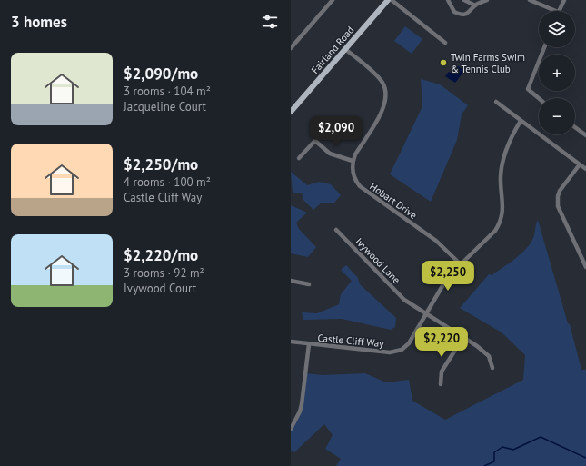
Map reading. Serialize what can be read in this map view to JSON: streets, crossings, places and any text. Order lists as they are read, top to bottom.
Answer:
{
  "streets": {
    "main road": ["Fairland Road"],
    "street": ["Hobart Drive", "Ivywood Lane", "Castle Cliff Way"]
  },
  "crossings": [
    ["Hobart Drive", "Castle Cliff Way"],
    ["Ivywood Lane", "Castle Cliff Way"]
  ],
  "places": ["Twin Farms Swim & Tennis Club"],
  "page": {
    "heading": "3 homes",
    "map_buttons": ["+", "−"],
    "list": [
      {
        "name": "$2,090/mo",
        "note": "3 rooms · 104 m² · Jacqueline Court"
      },
      {
        "name": "$2,250/mo",
        "note": "4 rooms · 100 m² · Castle Cliff Way"
      },
      {
        "name": "$2,220/mo",
        "note": "3 rooms · 92 m² · Ivywood Court"
      }
    ],
    "price": ["$2,090", "$2,250", "$2,220"]
  }
}
